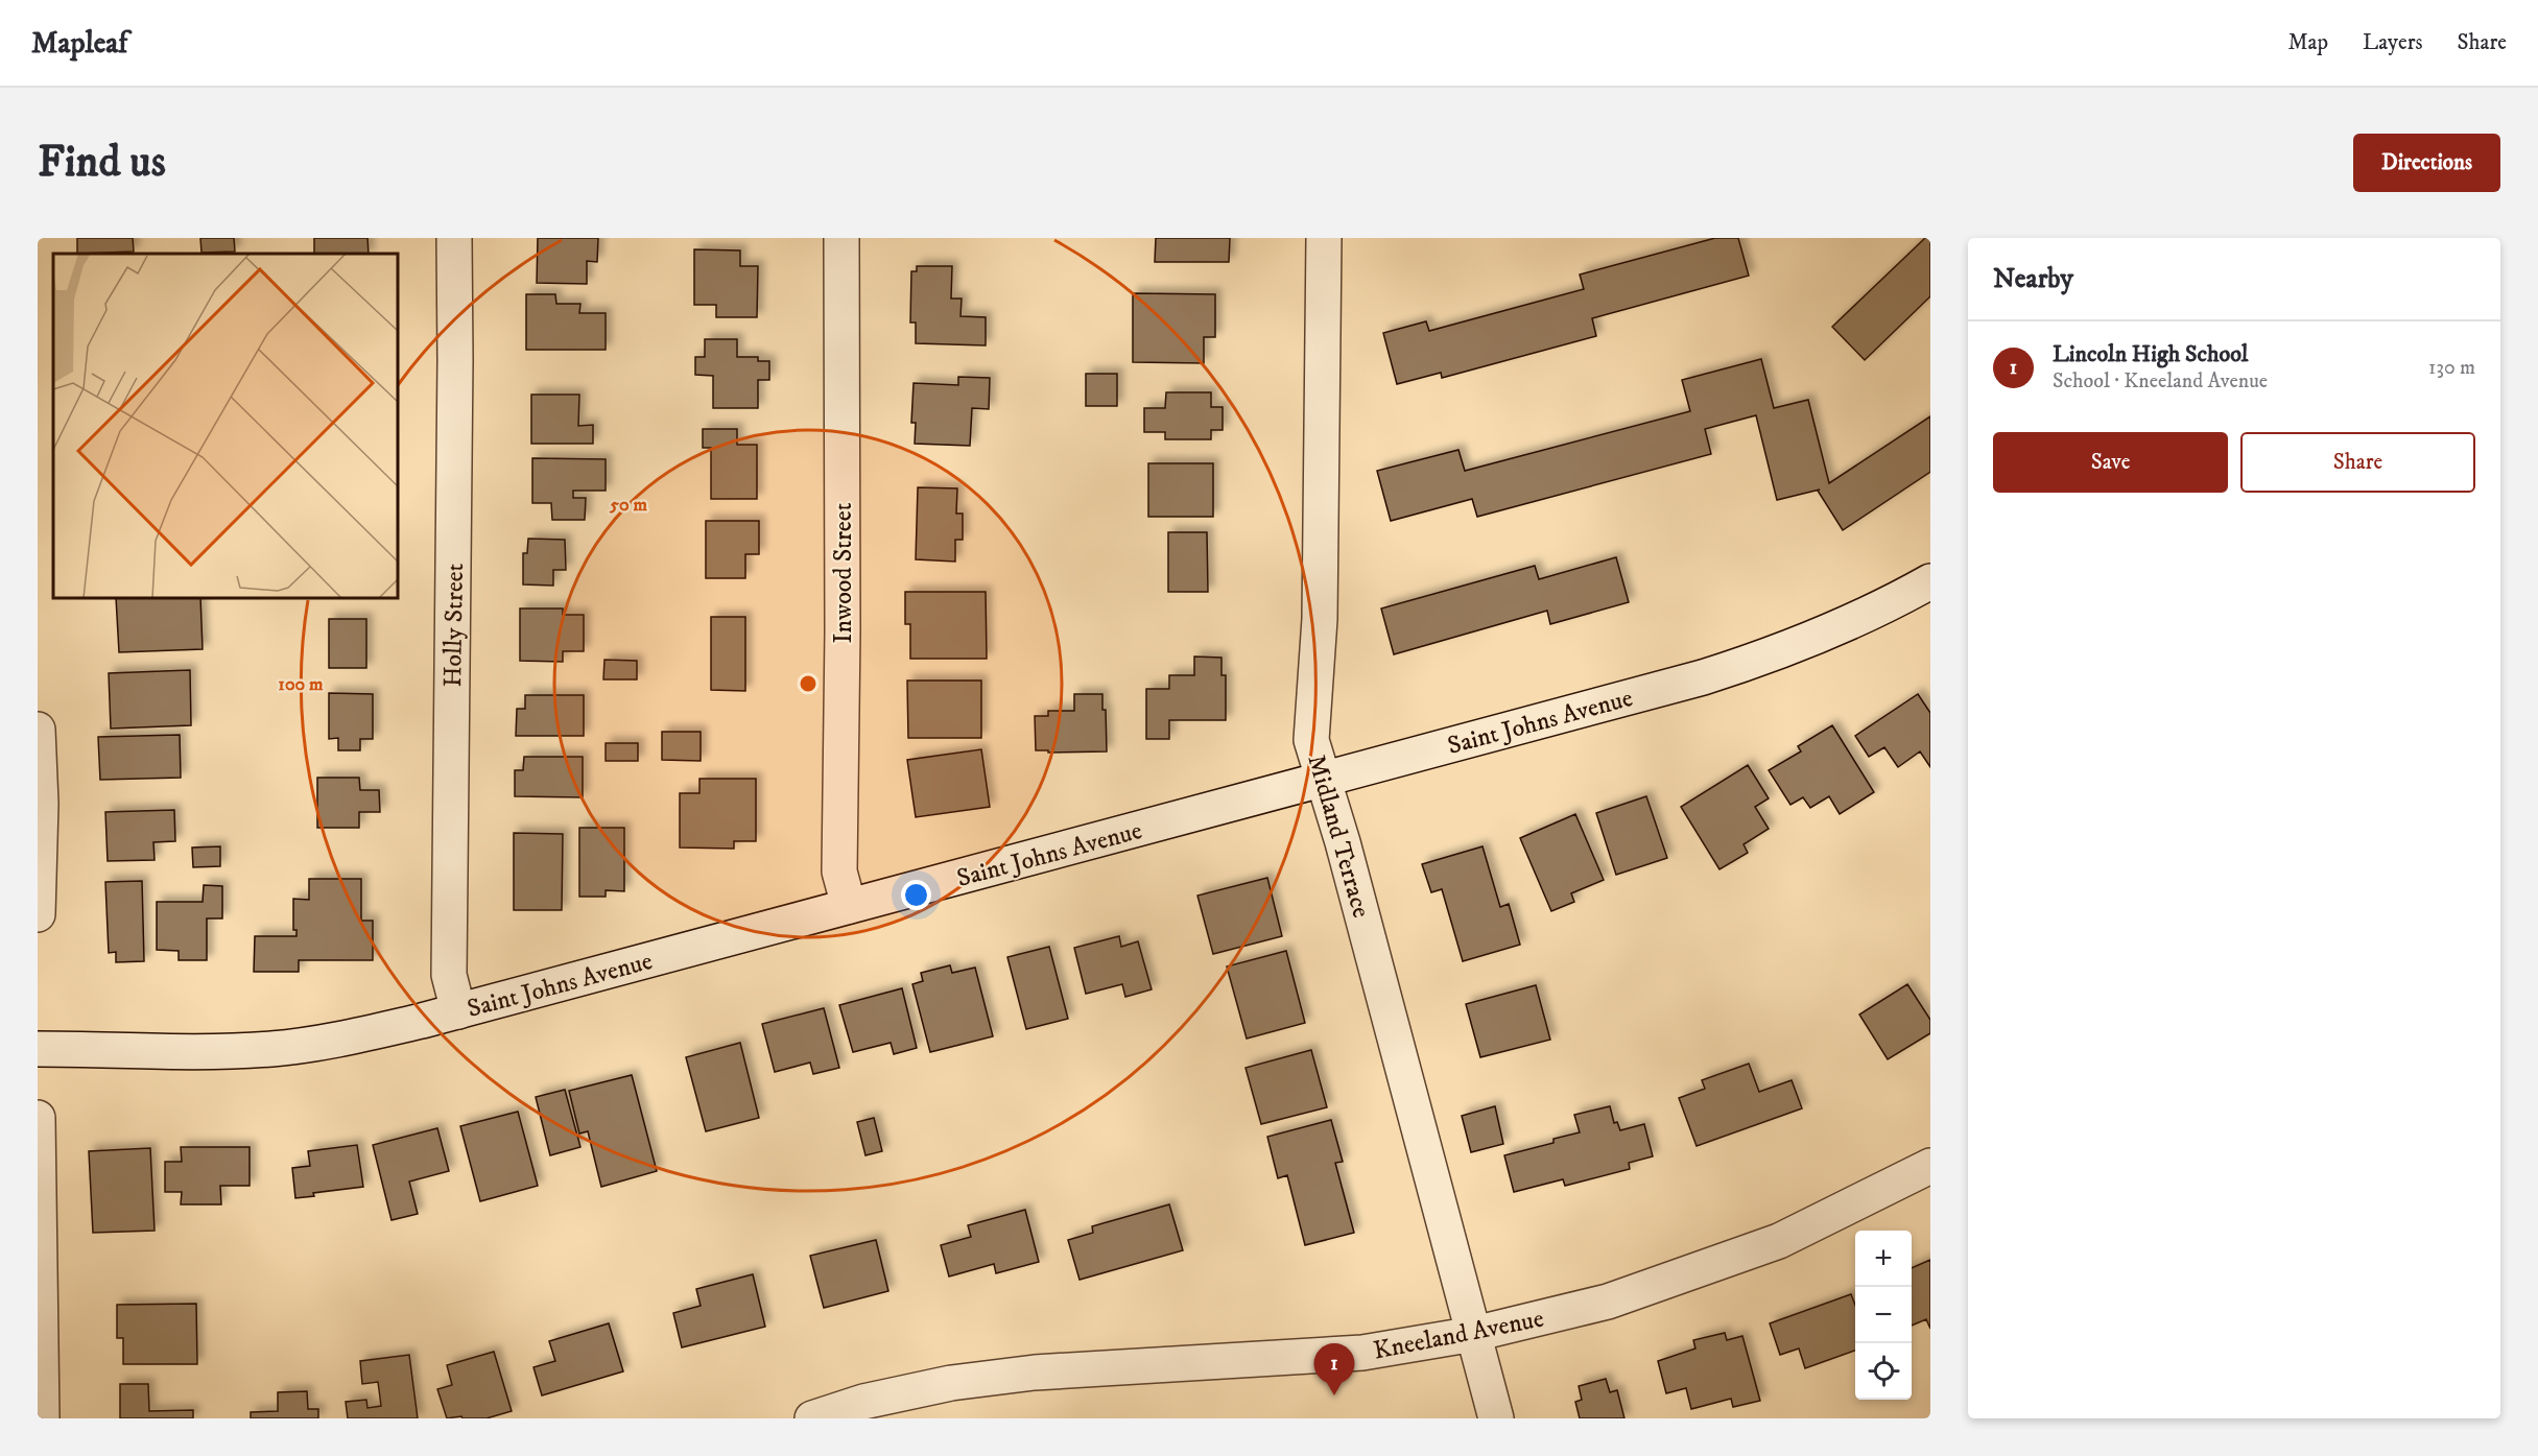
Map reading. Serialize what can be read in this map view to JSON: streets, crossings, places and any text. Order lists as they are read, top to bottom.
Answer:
{
  "streets": {
    "street": [
      "Inwood Street",
      "Holly Street",
      "Saint Johns Avenue",
      "Midland Terrace",
      "Kneeland Avenue"
    ]
  },
  "crossings": [
    ["Inwood Street", "Saint Johns Avenue"],
    ["Holly Street", "Saint Johns Avenue"],
    ["Saint Johns Avenue", "Midland Terrace"],
    ["Midland Terrace", "Kneeland Avenue"]
  ],
  "page": {
    "header": "Mapleaf",
    "nav": ["Map", "Layers", "Share"],
    "buttons": [
      "Directions",
      ["Save", "Share"]
    ],
    "title": "Find us",
    "heading": "Nearby",
    "list": [
      {
        "mark": "1",
        "name": "Lincoln High School",
        "note": "School · Kneeland Avenue",
        "value": "130 m"
      }
    ],
    "map_buttons": ["+", "−"],
    "pins": "1"
  },
  "rings": ["50 m", "100 m"]
}
